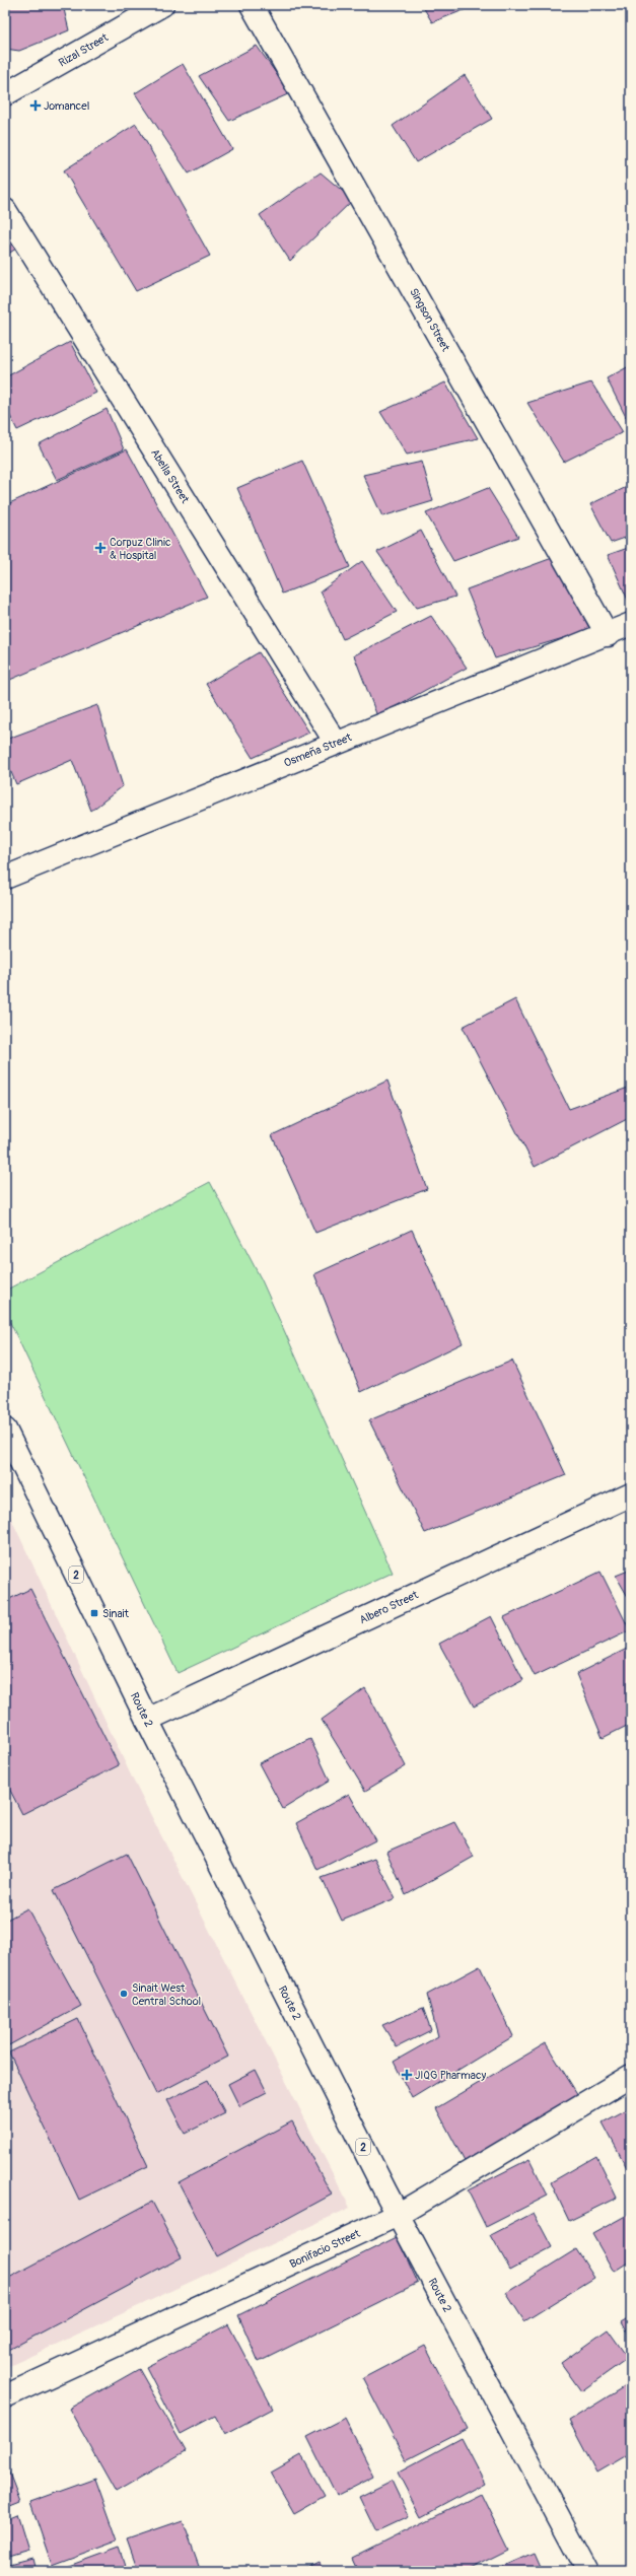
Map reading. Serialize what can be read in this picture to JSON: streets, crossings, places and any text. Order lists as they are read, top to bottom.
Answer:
{
  "streets": {
    "main road": [
      "Rizal Street",
      "Singson Street",
      "Abella Street",
      "Osmeña Street",
      "2",
      "Albero Street",
      "Route 2",
      "Bonifacio Street"
    ]
  },
  "crossings": [
    ["Singson Street", "Osmeña Street"],
    ["Abella Street", "Osmeña Street"],
    ["Albero Street", "Route 2"],
    ["Route 2", "Bonifacio Street"]
  ],
  "places": {
    "health": ["Jomancel", "Corpuz Clinic & Hospital", "JIQG Pharmacy"],
    "transit": ["Sinait"],
    "other": ["Sinait West Central School"]
  }
}
